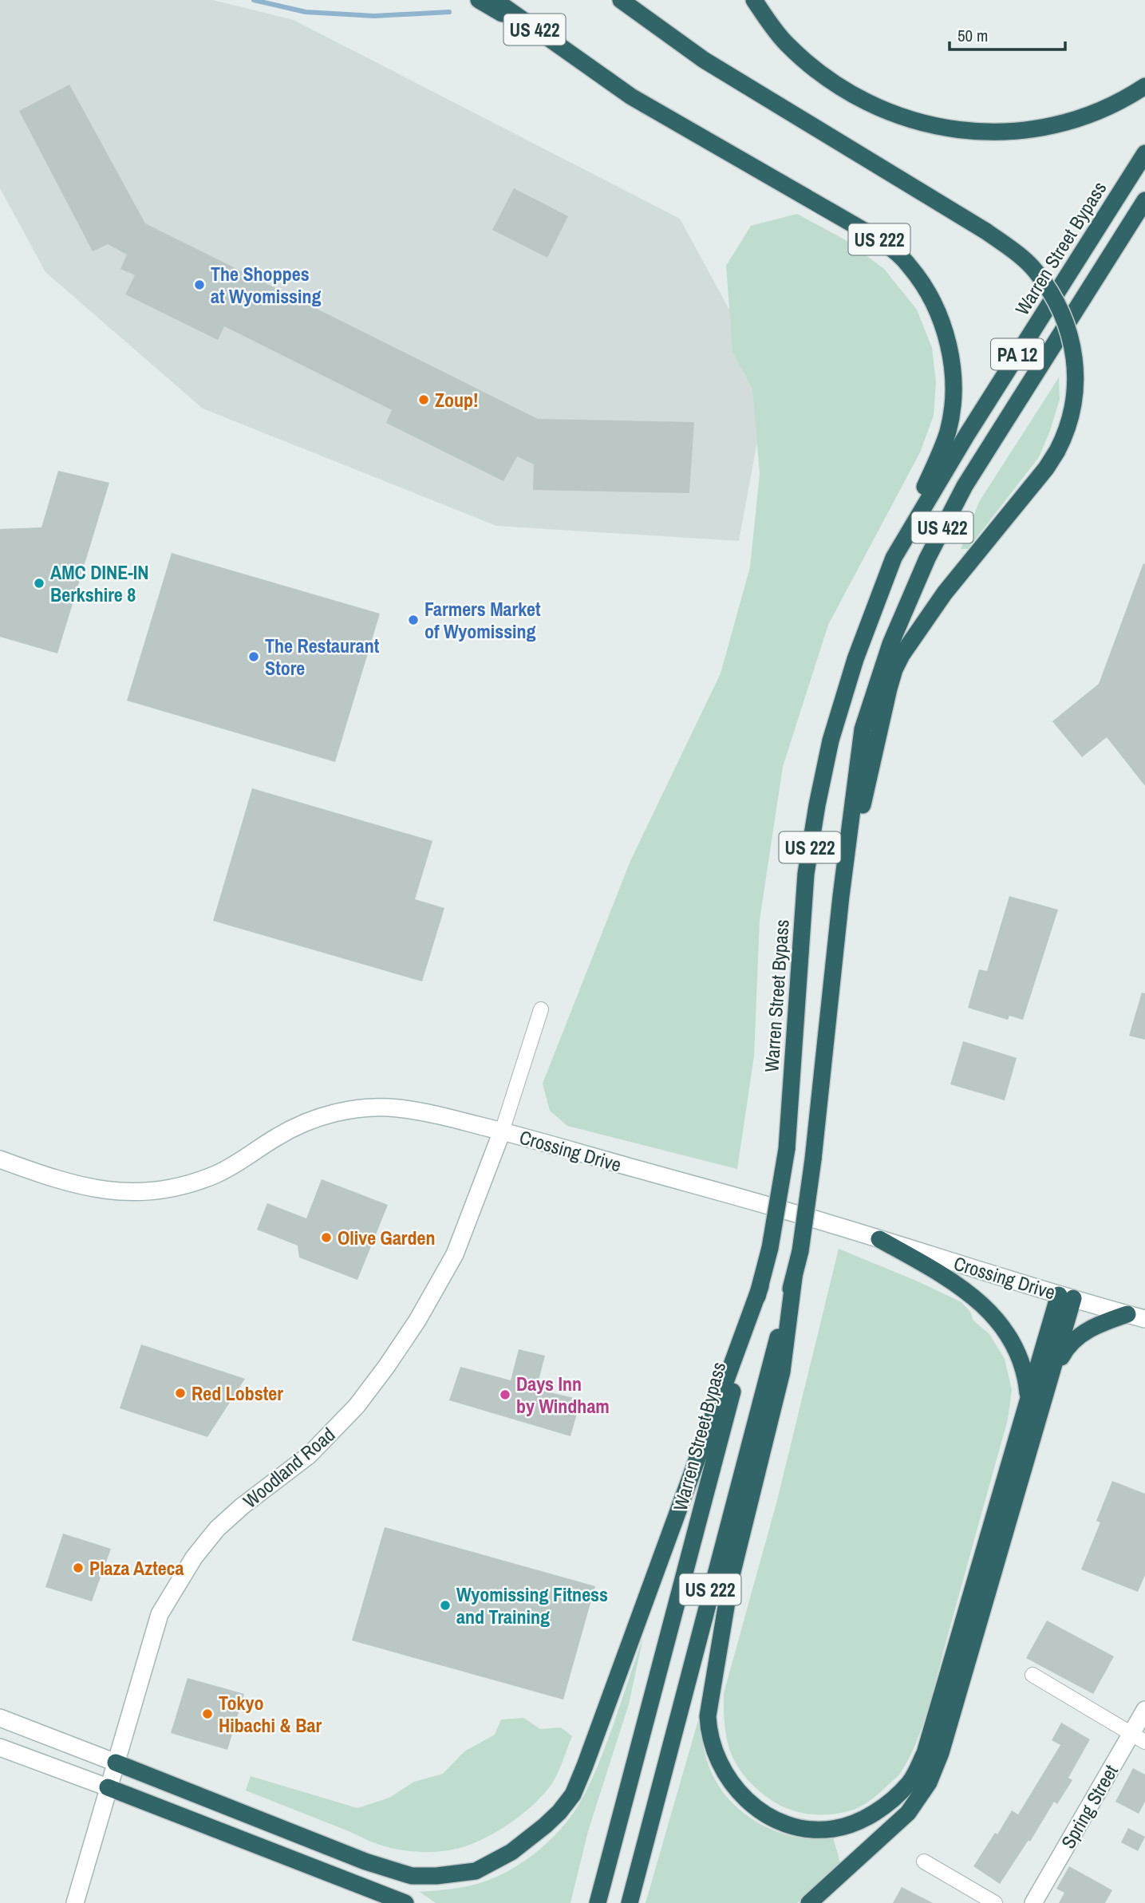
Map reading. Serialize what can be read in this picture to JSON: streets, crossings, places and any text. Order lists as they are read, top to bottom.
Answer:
{
  "streets": {
    "highway": [
      "US 422",
      "US 222",
      "Warren Street Bypass",
      "PA 12"
    ],
    "main road": ["Crossing Drive", "Woodland Road", "Spring Street"]
  },
  "crossings": [
    ["US 422", "US 222"],
    ["US 222", "Warren Street Bypass"],
    ["Crossing Drive", "Woodland Road"]
  ],
  "places": [
    "The Shoppes at Wyomissing",
    "Zoup!",
    "AMC DINE-IN Berkshire 8",
    "Farmers Market of Wyomissing",
    "The Restaurant Store",
    "Olive Garden",
    "Red Lobster",
    "Days Inn by Windham",
    "Plaza Azteca",
    "Wyomissing Fitness and Training",
    "Tokyo Hibachi & Bar"
  ],
  "scale_bar": "50 m"
}
